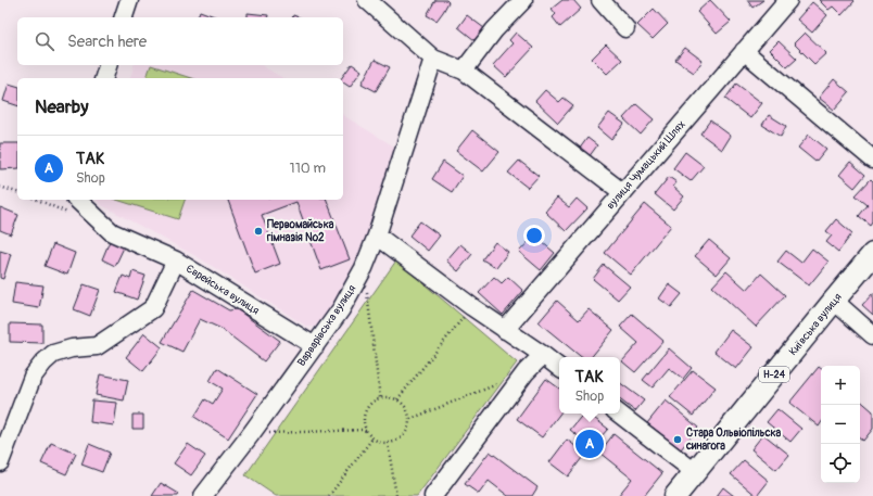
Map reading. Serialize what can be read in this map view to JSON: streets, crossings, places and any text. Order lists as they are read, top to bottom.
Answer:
{
  "streets": {
    "main road": ["Київська вулиця", "Н-24"],
    "street": ["вулиця Чумацький Шлях", "Єврейська вулиця", "Варварівська вулиця"]
  },
  "crossings": [
    ["Єврейська вулиця", "Варварівська вулиця"]
  ],
  "places": ["Первомайська гімназія №2", "Стара Ольвіопільска синагога"],
  "page": {
    "search": "Search here",
    "heading": "Nearby",
    "list": [
      {
        "mark": "A",
        "name": "ТАК",
        "note": "Shop",
        "value": "110 m"
      }
    ],
    "popup": ["ТАК", "Shop"],
    "map_buttons": ["+", "−"],
    "pins": "A"
  }
}
